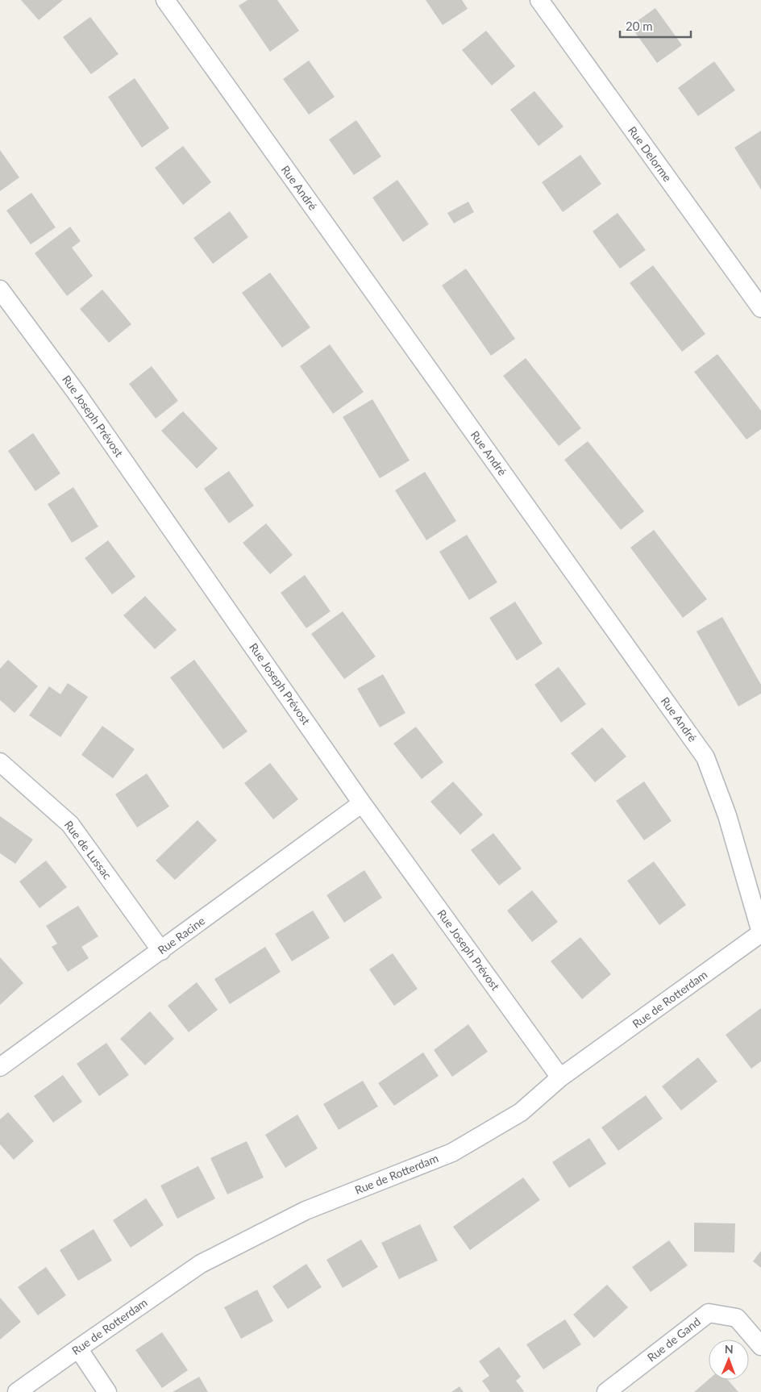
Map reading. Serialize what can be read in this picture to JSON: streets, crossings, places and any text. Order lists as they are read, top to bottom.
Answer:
{
  "streets": {
    "street": [
      "Rue Delorme",
      "Rue André",
      "Rue Joseph Prévost",
      "Rue de Lussac",
      "Rue Racine",
      "Rue de Rotterdam",
      "Rue de Gand"
    ]
  },
  "crossings": [
    ["Rue André", "Rue de Rotterdam"],
    ["Rue Joseph Prévost", "Rue Racine"],
    ["Rue Joseph Prévost", "Rue de Rotterdam"],
    ["Rue de Lussac", "Rue Racine"]
  ],
  "scale_bar": "20 m",
  "north": "top"
}
